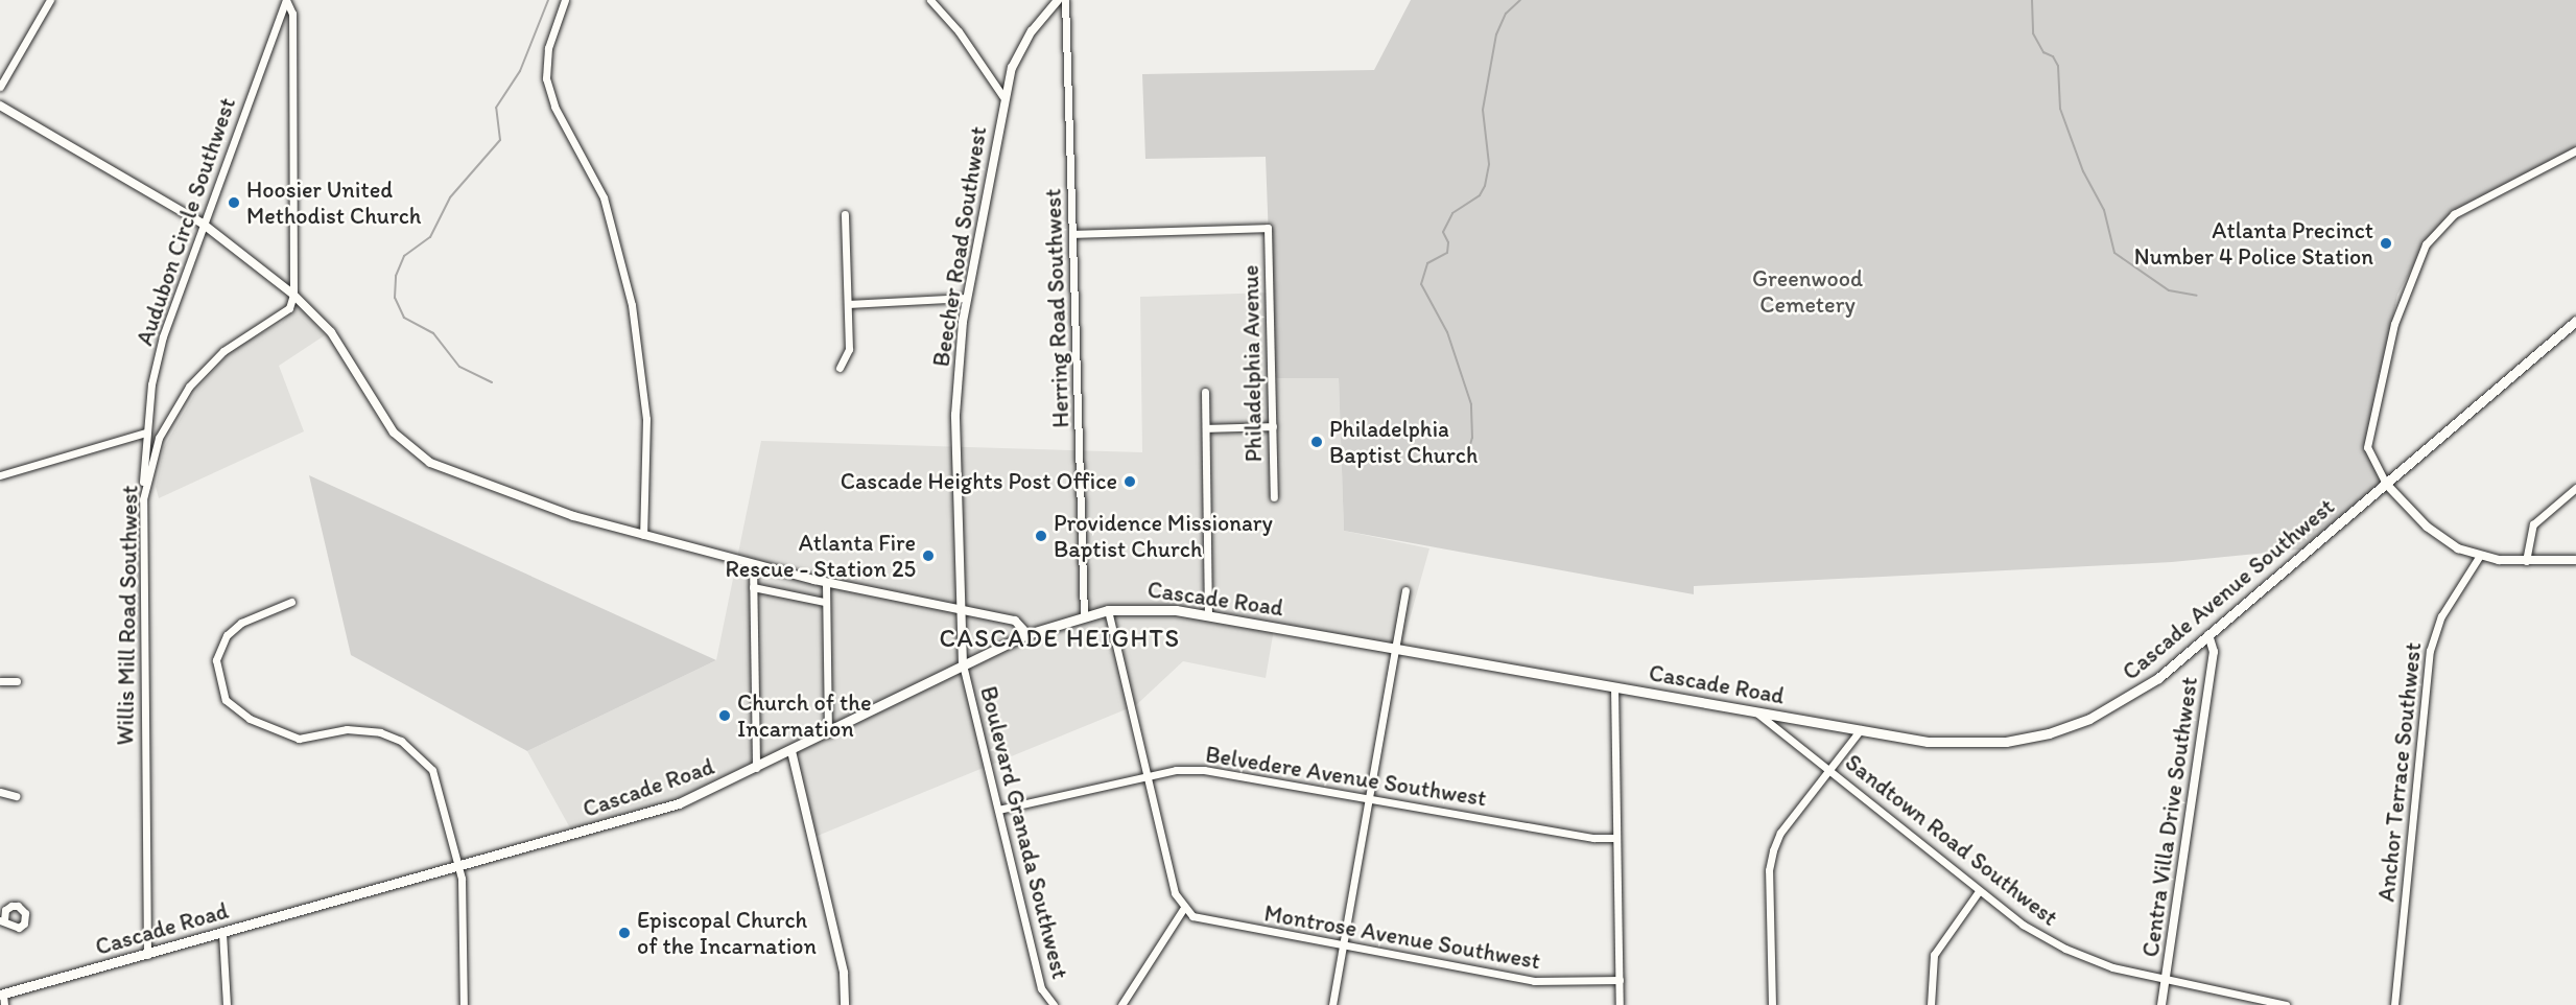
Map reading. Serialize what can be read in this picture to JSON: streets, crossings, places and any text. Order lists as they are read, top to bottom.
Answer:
{
  "streets": {
    "main road": ["Cascade Avenue Southwest", "Cascade Road"],
    "street": [
      "Audubon Circle Southwest",
      "Beecher Road Southwest",
      "Herring Road Southwest",
      "Philadelphia Avenue",
      "Willis Mill Road Southwest",
      "Anchor Terrace Southwest",
      "Belvedere Avenue Southwest",
      "Centra Villa Drive Southwest",
      "Boulevard Granada Southwest",
      "Sandtown Road Southwest",
      "Montrose Avenue Southwest"
    ]
  },
  "crossings": [
    ["Audubon Circle Southwest", "Willis Mill Road Southwest"],
    ["Beecher Road Southwest", "Cascade Road"],
    ["Beecher Road Southwest", "Boulevard Granada Southwest"],
    ["Herring Road Southwest", "Philadelphia Avenue"],
    ["Herring Road Southwest", "Cascade Road"],
    ["Cascade Avenue Southwest", "Cascade Road"],
    ["Cascade Avenue Southwest", "Centra Villa Drive Southwest"],
    ["Cascade Road", "Willis Mill Road Southwest"],
    ["Cascade Road", "Boulevard Granada Southwest"],
    ["Cascade Road", "Sandtown Road Southwest"],
    ["Belvedere Avenue Southwest", "Boulevard Granada Southwest"],
    ["Centra Villa Drive Southwest", "Sandtown Road Southwest"]
  ],
  "districts": ["CASCADE HEIGHTS"],
  "parks": ["Greenwood Cemetery"],
  "places": [
    "Hoosier United Methodist Church",
    "Atlanta Precinct Number 4 Police Station",
    "Philadelphia Baptist Church",
    "Cascade Heights Post Office",
    "Providence Missionary Baptist Church",
    "Atlanta Fire Rescue - Station 25",
    "Church of the Incarnation",
    "Episcopal Church of the Incarnation"
  ]
}
